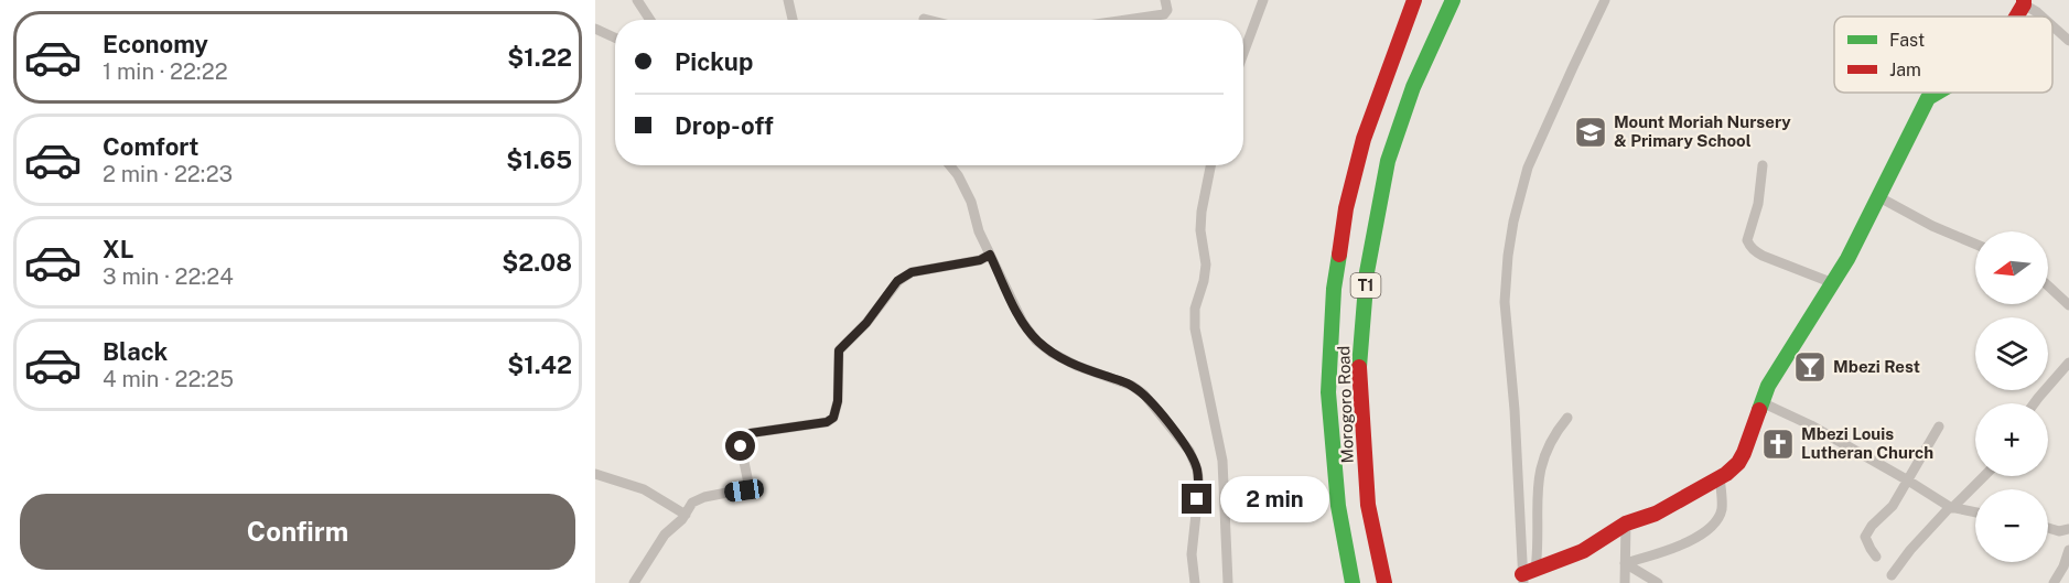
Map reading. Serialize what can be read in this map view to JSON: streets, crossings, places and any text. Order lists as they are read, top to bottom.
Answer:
{
  "streets": {
    "main road": ["T1", "Morogoro Road"]
  },
  "places": {
    "school or university": ["Mount Moriah Nursery & Primary School"],
    "bar": ["Mbezi Rest"],
    "church": ["Mbezi Louis Lutheran Church"]
  },
  "legend": ["Fast", "Jam"],
  "north": "left",
  "page": {
    "list": [
      {
        "name": "Economy",
        "note": "1 min · 22:22",
        "value": "$1.22"
      },
      {
        "name": "Comfort",
        "note": "2 min · 22:23",
        "value": "$1.65"
      },
      {
        "name": "XL",
        "note": "3 min · 22:24",
        "value": "$2.08"
      },
      {
        "name": "Black",
        "note": "4 min · 22:25",
        "value": "$1.42"
      }
    ],
    "banner": ["Pickup", "Drop-off"],
    "map_buttons": ["+", "−"],
    "bubble": "2 min",
    "buttons": "Confirm"
  }
}
